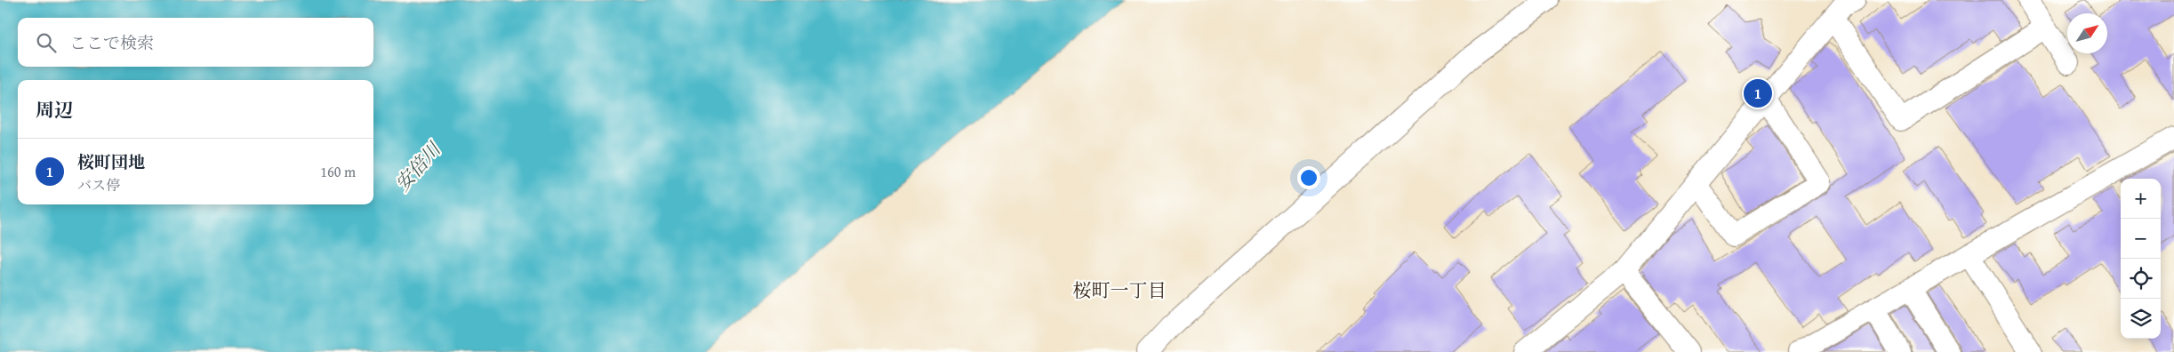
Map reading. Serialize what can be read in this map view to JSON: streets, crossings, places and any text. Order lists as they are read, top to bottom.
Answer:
{
  "districts": ["桜町一丁目"],
  "water": ["安倍川"],
  "north": "top right",
  "page": {
    "search": "ここで検索",
    "pins": "1",
    "heading": "周辺",
    "list": [
      {
        "mark": "1",
        "name": "桜町団地",
        "note": "バス停",
        "value": "160 m"
      }
    ],
    "map_buttons": ["+", "−"]
  }
}
